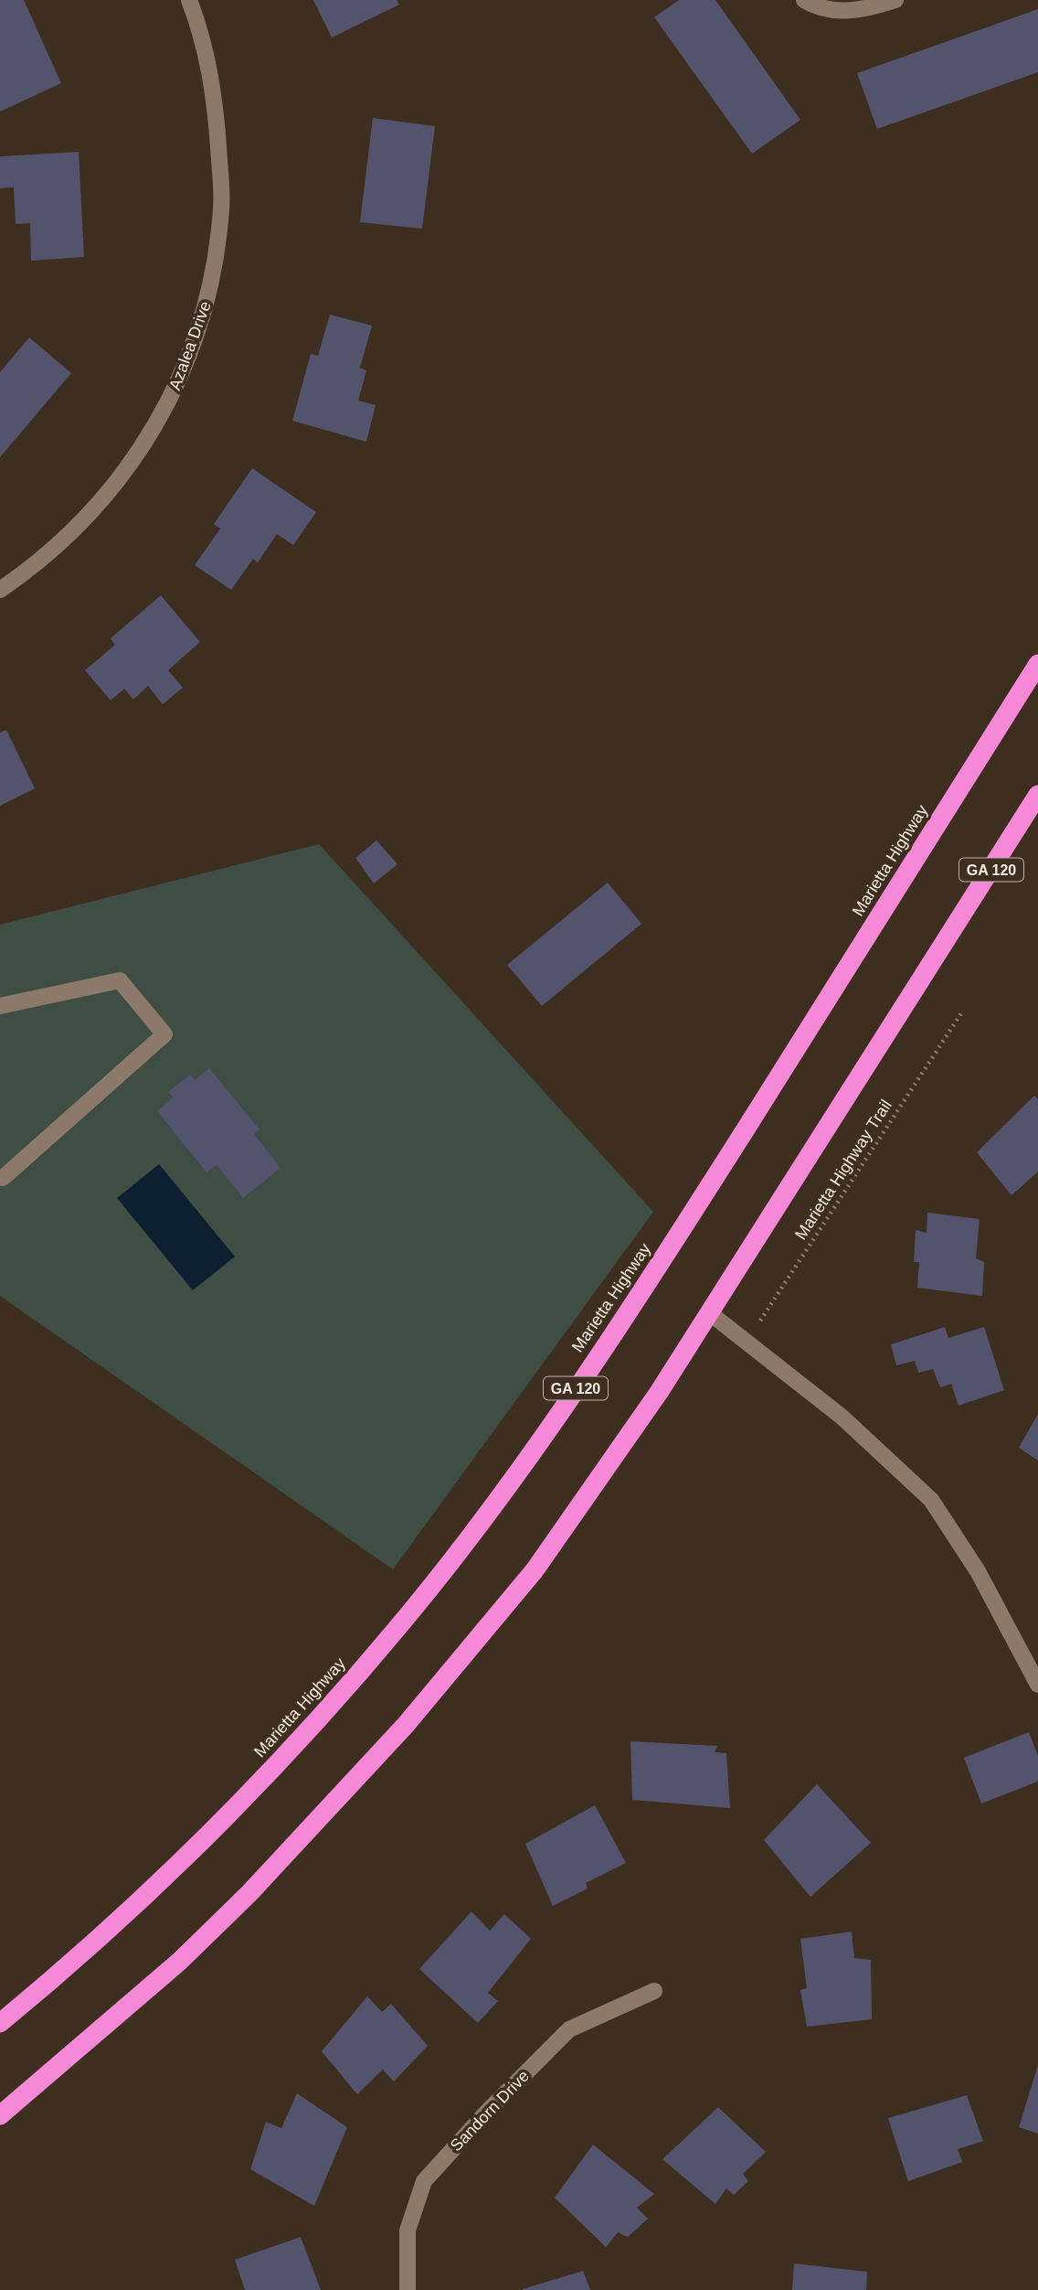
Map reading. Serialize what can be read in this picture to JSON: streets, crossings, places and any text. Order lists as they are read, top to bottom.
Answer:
{
  "streets": {
    "highway": ["Marietta Highway", "GA 120"],
    "street": ["Azalea Drive", "Sandorn Drive"],
    "path": ["Marietta Highway Trail"]
  }
}
